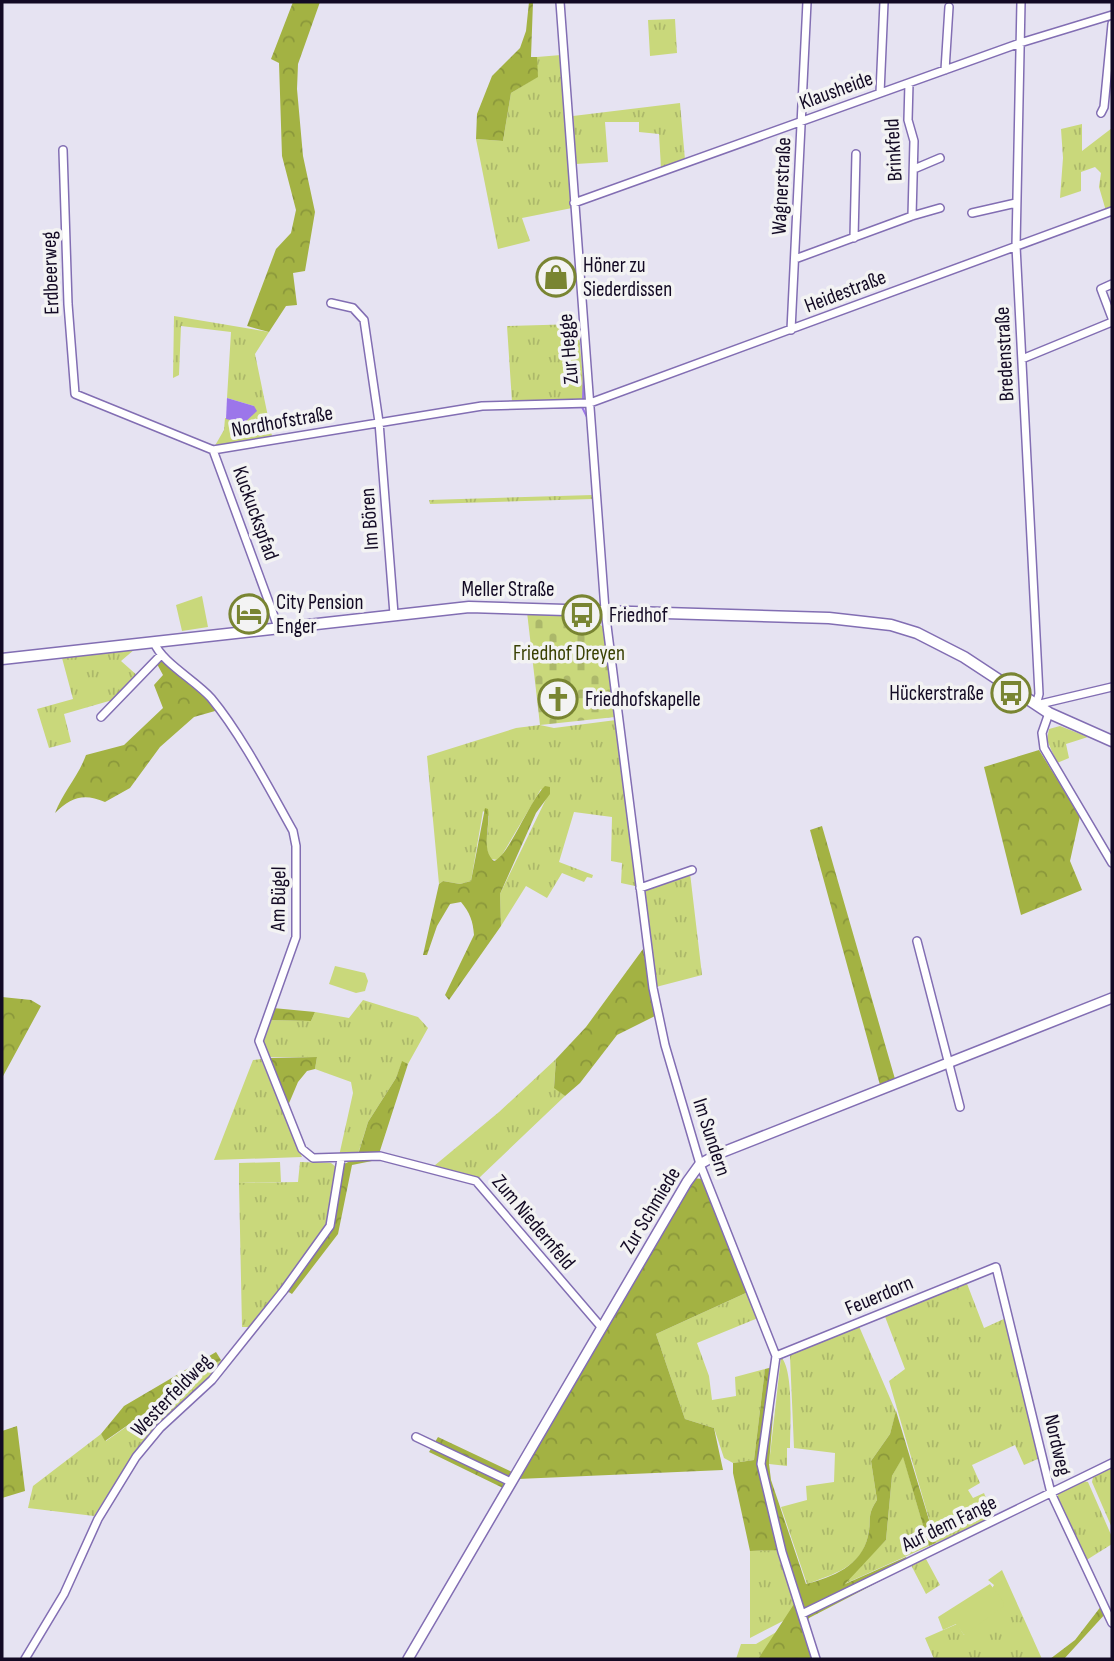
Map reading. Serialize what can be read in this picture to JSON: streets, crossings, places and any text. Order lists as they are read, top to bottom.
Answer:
{
  "streets": {
    "main road": ["Meller Straße"],
    "street": [
      "Klausheide",
      "Brinkfeld",
      "Wagnerstraße",
      "Erdbeerweg",
      "Heidestraße",
      "Zur Hegge",
      "Bredenstraße",
      "Nordhofstraße",
      "Kuckuckspfad",
      "Im Bören",
      "Am Bügel",
      "Im Sundern",
      "Zur Schmiede",
      "Zum Niedernfeld",
      "Feuerdorn",
      "Westerfeldweg",
      "Nordweg",
      "Auf dem Fange"
    ]
  },
  "crossings": [
    ["Klausheide", "Brinkfeld"],
    ["Klausheide", "Wagnerstraße"],
    ["Klausheide", "Zur Hegge"],
    ["Klausheide", "Bredenstraße"],
    ["Wagnerstraße", "Heidestraße"],
    ["Erdbeerweg", "Nordhofstraße"],
    ["Heidestraße", "Zur Hegge"],
    ["Heidestraße", "Bredenstraße"],
    ["Heidestraße", "Nordhofstraße"],
    ["Zur Hegge", "Nordhofstraße"],
    ["Zur Hegge", "Meller Straße"],
    ["Zur Hegge", "Im Sundern"],
    ["Bredenstraße", "Meller Straße"],
    ["Nordhofstraße", "Kuckuckspfad"],
    ["Nordhofstraße", "Im Bören"],
    ["Kuckuckspfad", "Meller Straße"],
    ["Im Bören", "Meller Straße"],
    ["Meller Straße", "Am Bügel"],
    ["Meller Straße", "Im Sundern"],
    ["Am Bügel", "Zum Niedernfeld"],
    ["Am Bügel", "Westerfeldweg"],
    ["Im Sundern", "Zur Schmiede"],
    ["Im Sundern", "Feuerdorn"],
    ["Im Sundern", "Auf dem Fange"],
    ["Zur Schmiede", "Zum Niedernfeld"],
    ["Zum Niedernfeld", "Westerfeldweg"],
    ["Feuerdorn", "Nordweg"],
    ["Nordweg", "Auf dem Fange"]
  ],
  "parks": ["Friedhof Dreyen"],
  "places": {
    "shop": ["Höner zu Siederdissen"],
    "hotel": ["City Pension Enger"],
    "bus stop": ["Friedhof", "Hückerstraße"],
    "church": ["Friedhofskapelle"]
  }
}
